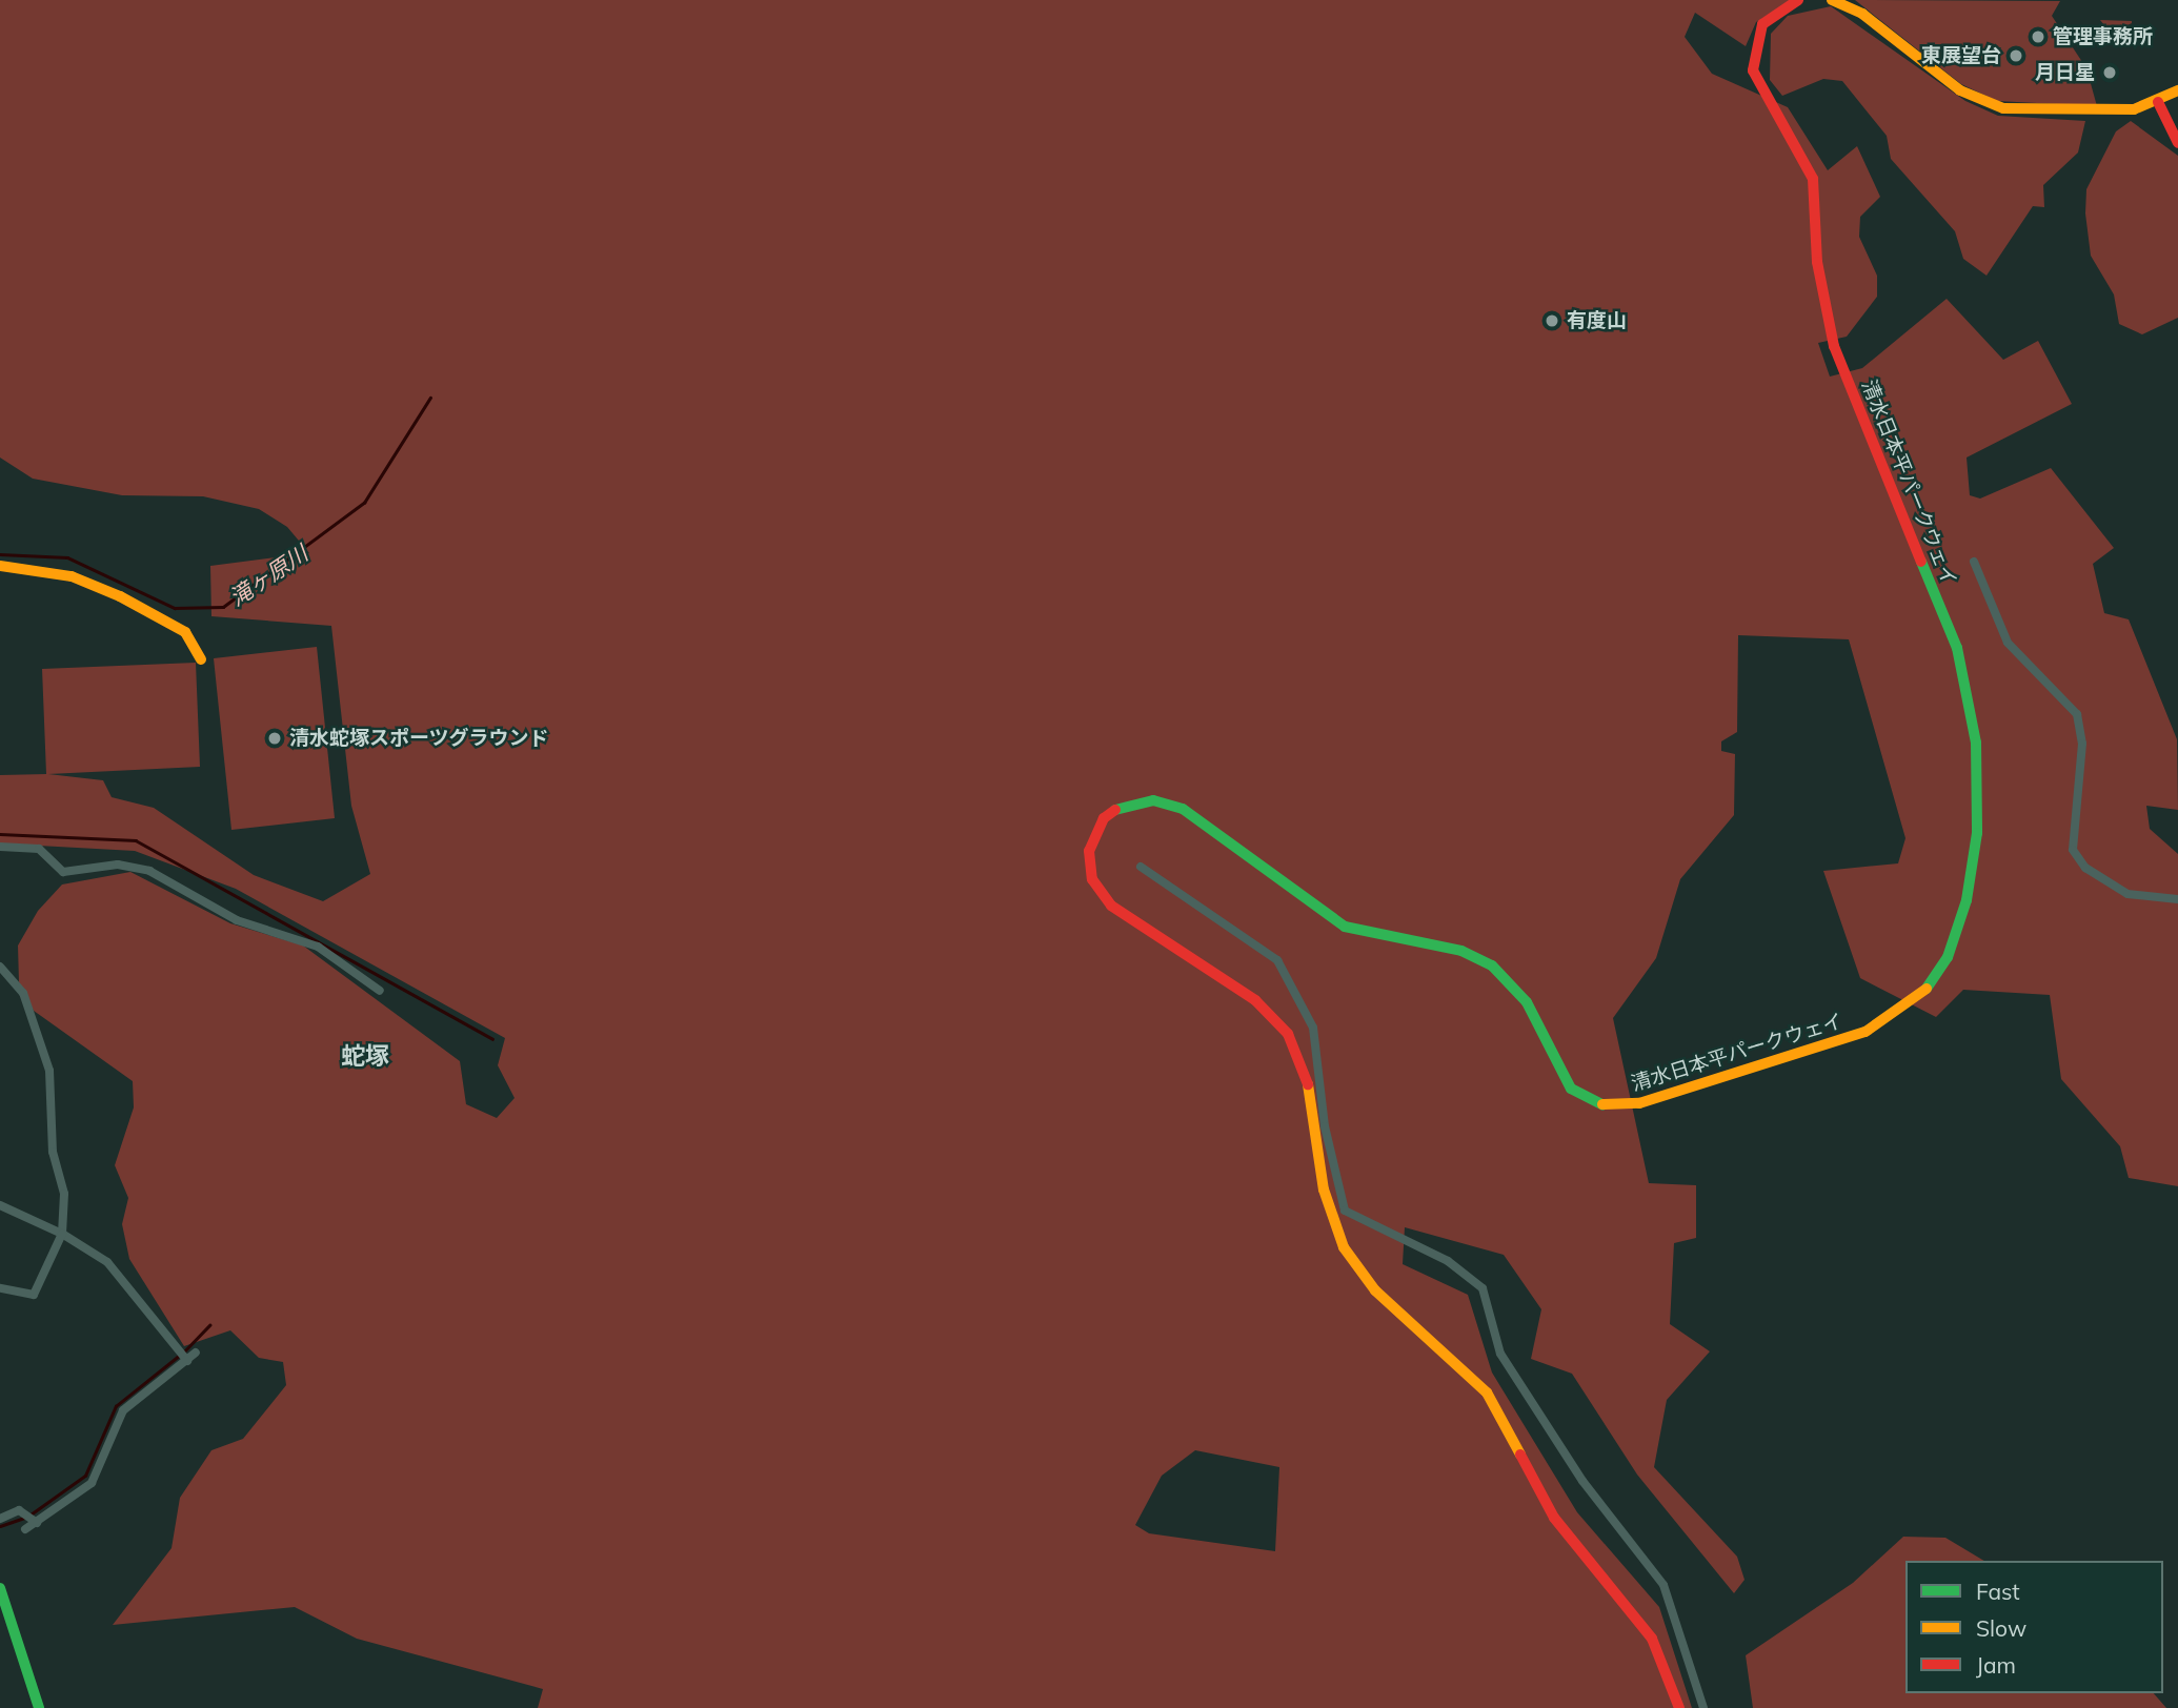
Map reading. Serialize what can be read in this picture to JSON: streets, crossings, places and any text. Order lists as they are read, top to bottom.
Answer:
{
  "streets": {
    "main road": ["清水日本平パークウェイ"]
  },
  "districts": ["蛇塚"],
  "water": ["滝ヶ原川"],
  "places": [
    "管理事務所",
    "東展望台",
    "月日星",
    "有度山",
    "清水蛇塚スポーツグラウンド"
  ],
  "legend": ["Fast", "Slow", "Jam"]
}
